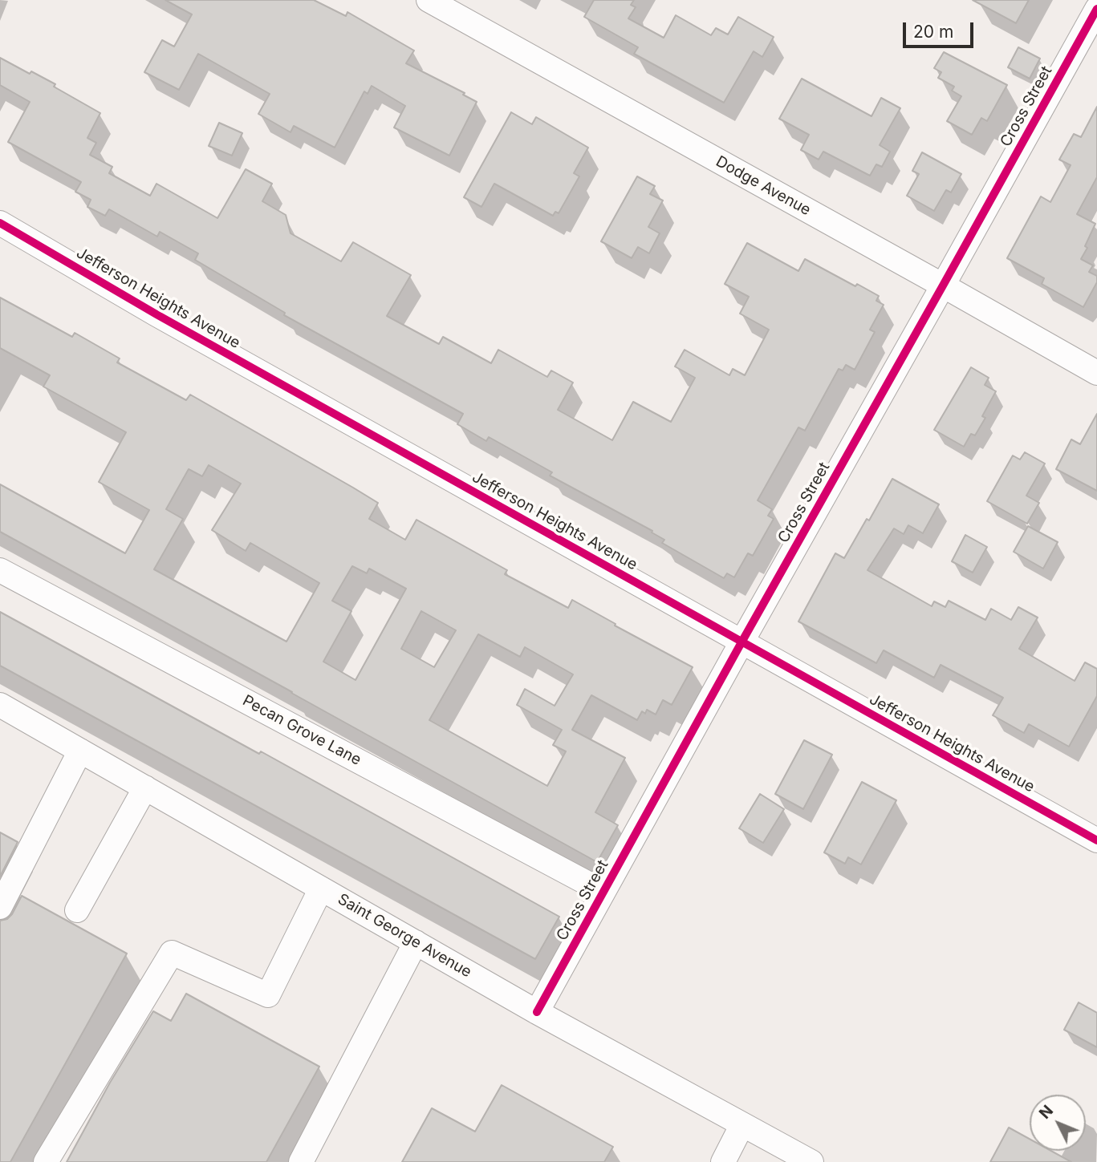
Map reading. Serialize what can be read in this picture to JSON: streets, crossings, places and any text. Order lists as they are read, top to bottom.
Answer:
{
  "streets": {
    "street": [
      "Cross Street",
      "Dodge Avenue",
      "Jefferson Heights Avenue",
      "Pecan Grove Lane",
      "Saint George Avenue"
    ]
  },
  "crossings": [
    ["Cross Street", "Dodge Avenue"],
    ["Cross Street", "Jefferson Heights Avenue"],
    ["Cross Street", "Pecan Grove Lane"],
    ["Cross Street", "Saint George Avenue"]
  ],
  "scale_bar": "20 m",
  "north": "top left"
}
